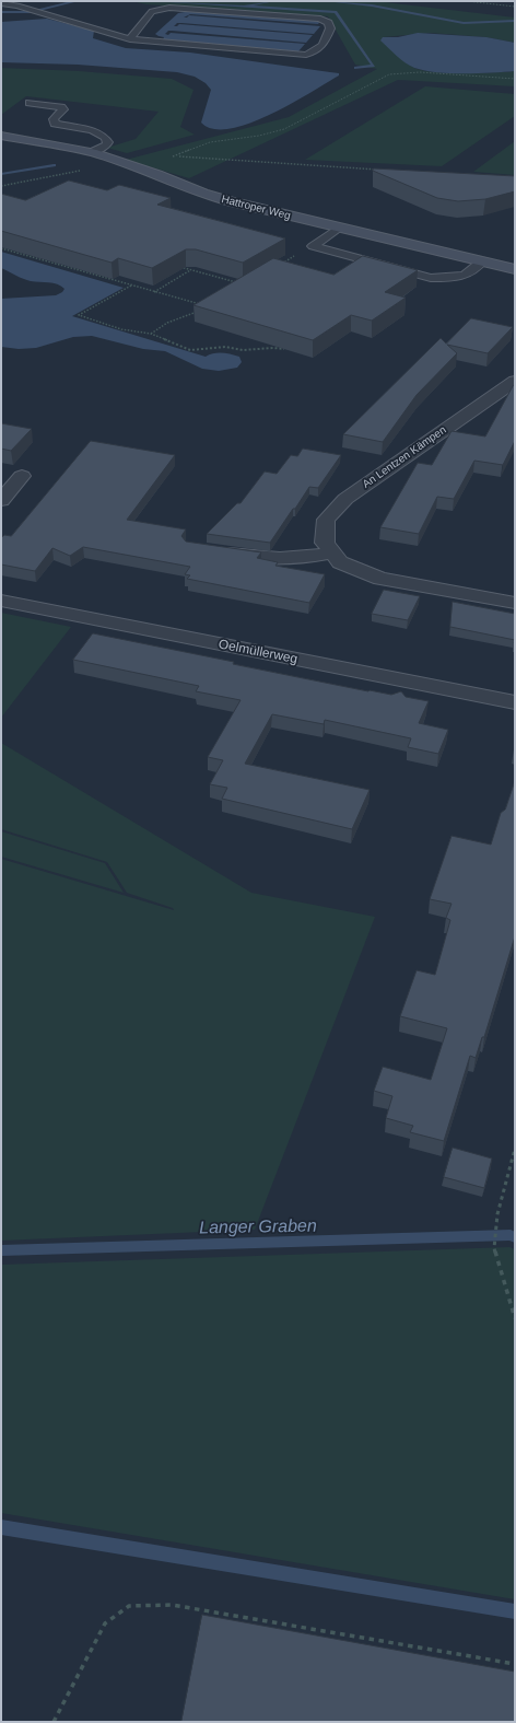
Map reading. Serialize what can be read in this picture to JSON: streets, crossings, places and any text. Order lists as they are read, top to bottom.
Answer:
{
  "streets": {
    "main road": ["Hattroper Weg"],
    "street": ["An Lentzen Kämpen", "Oelmüllerweg"]
  },
  "water": ["Langer Graben"]
}
